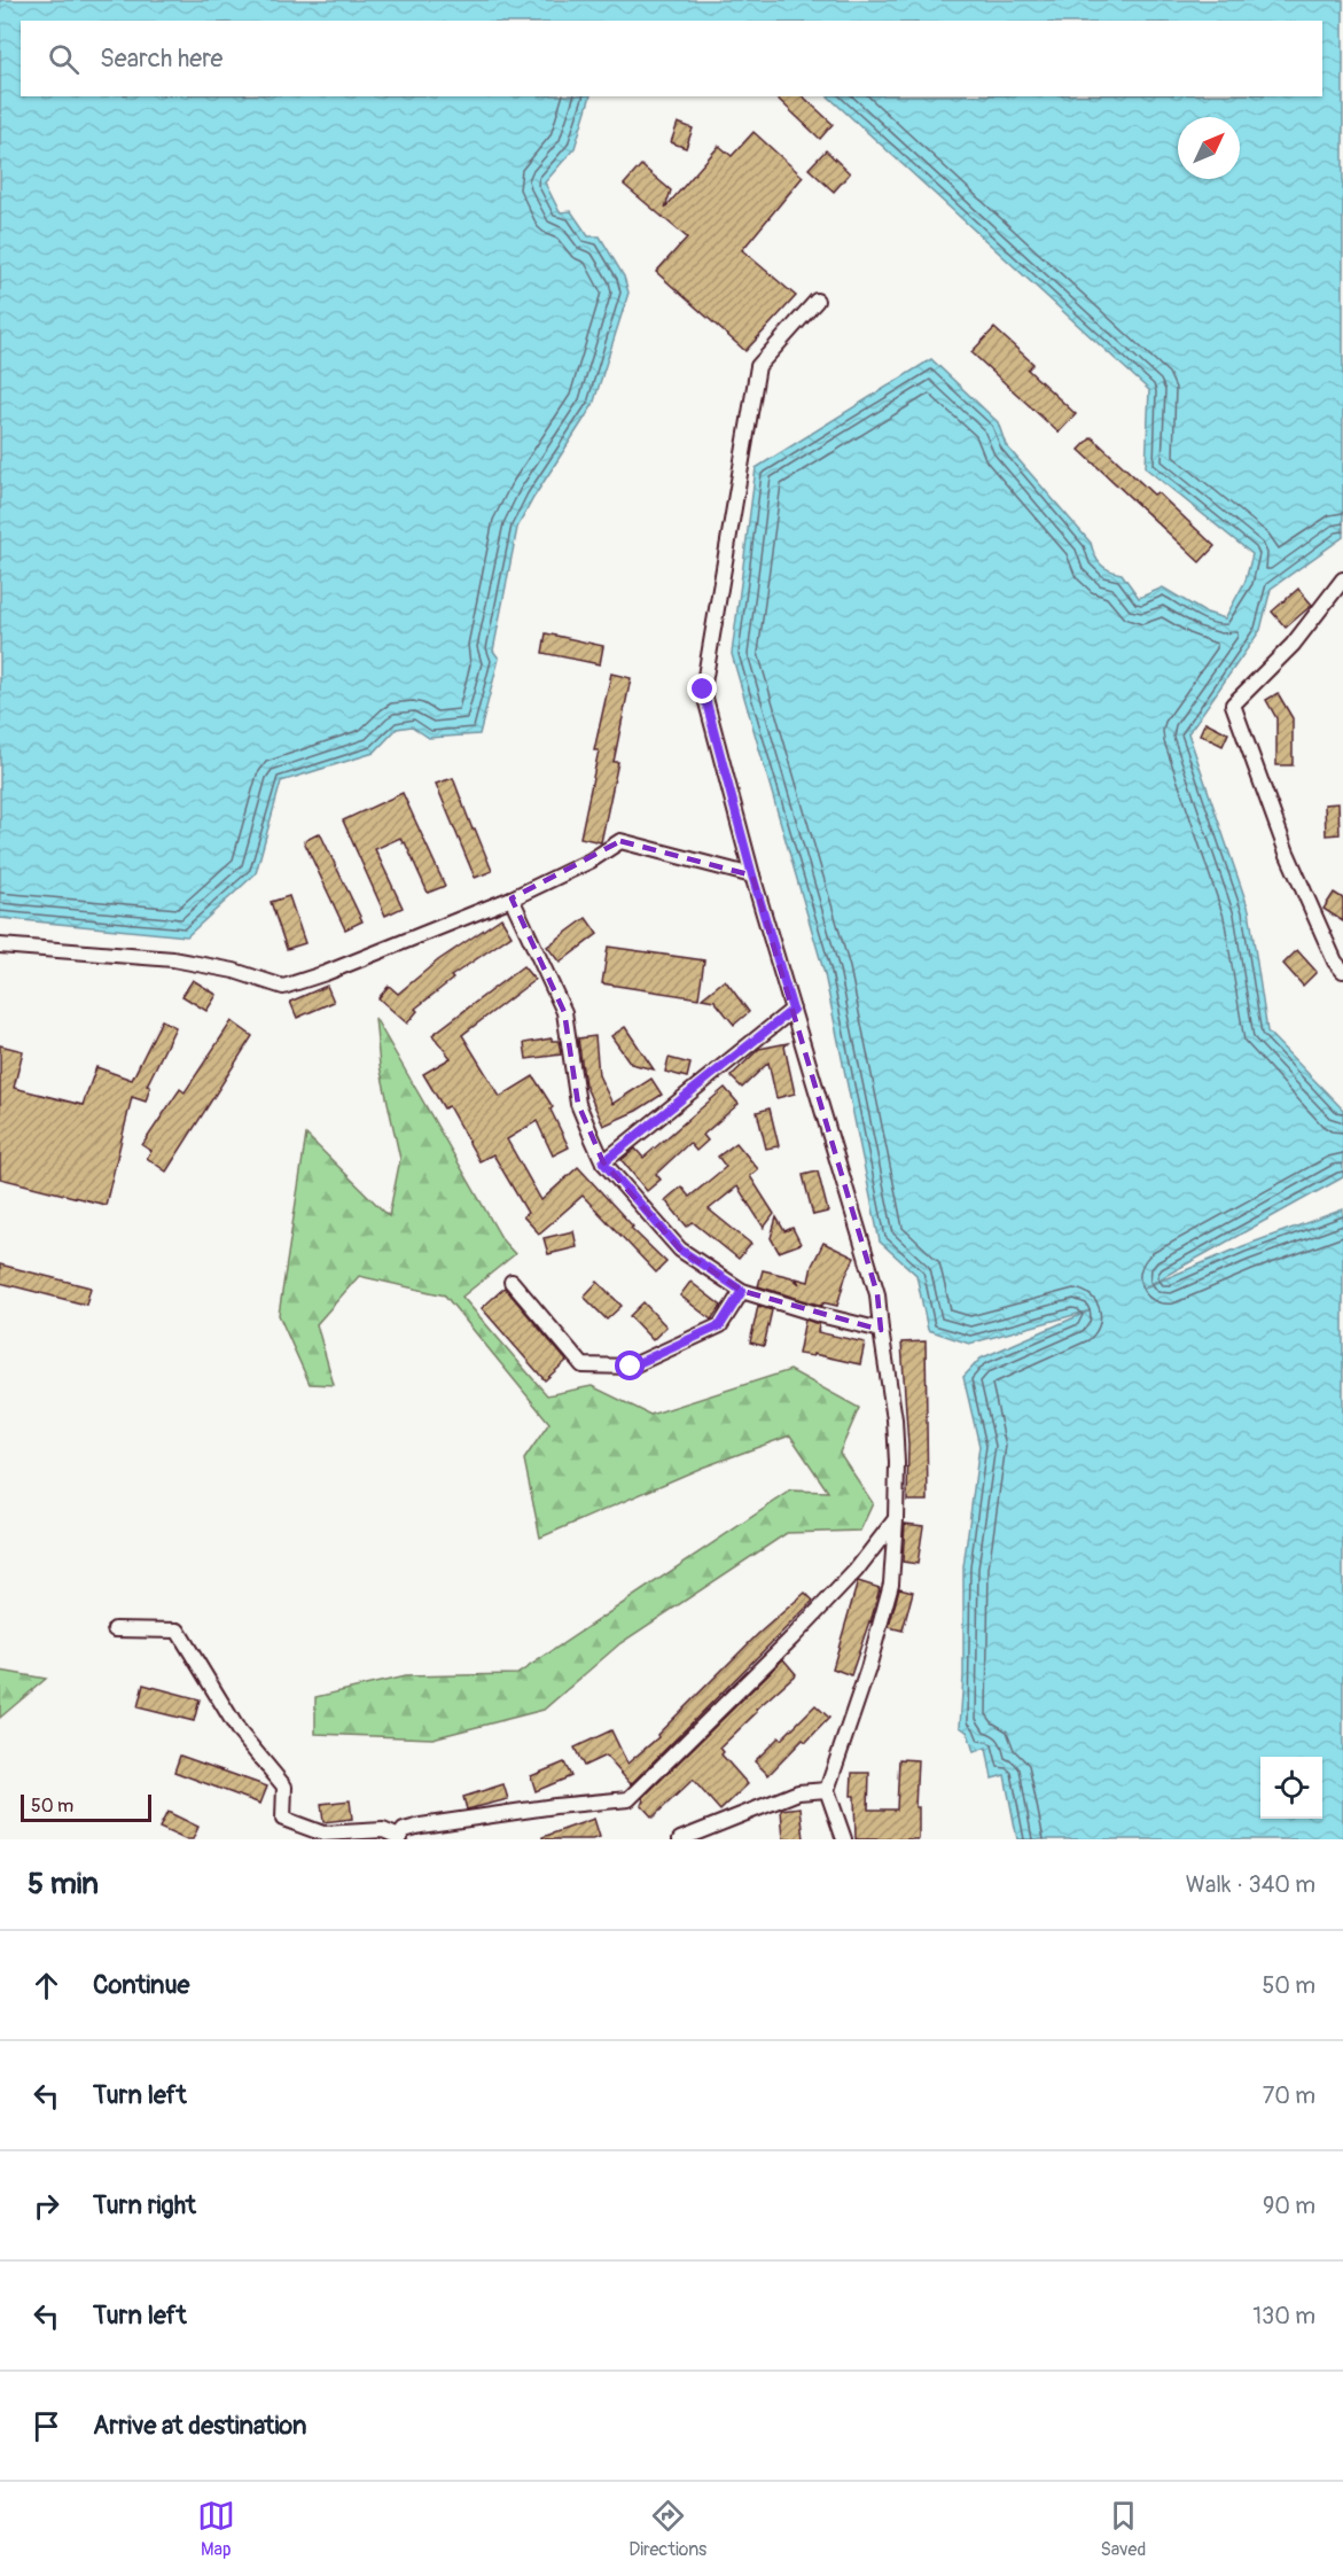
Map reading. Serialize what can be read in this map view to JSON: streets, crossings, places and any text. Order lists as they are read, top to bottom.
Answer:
{
  "scale_bar": "50 m",
  "north": "top right",
  "page": {
    "search": "Search here",
    "scale": "50 m",
    "heading": ["5 min", "Walk · 340 m"],
    "list": [
      ["Continue", "50 m"],
      ["Turn left", "70 m"],
      ["Turn right", "90 m"],
      ["Turn left", "130 m"],
      "Arrive at destination"
    ],
    "nav": ["Map", "Directions", "Saved"]
  }
}
